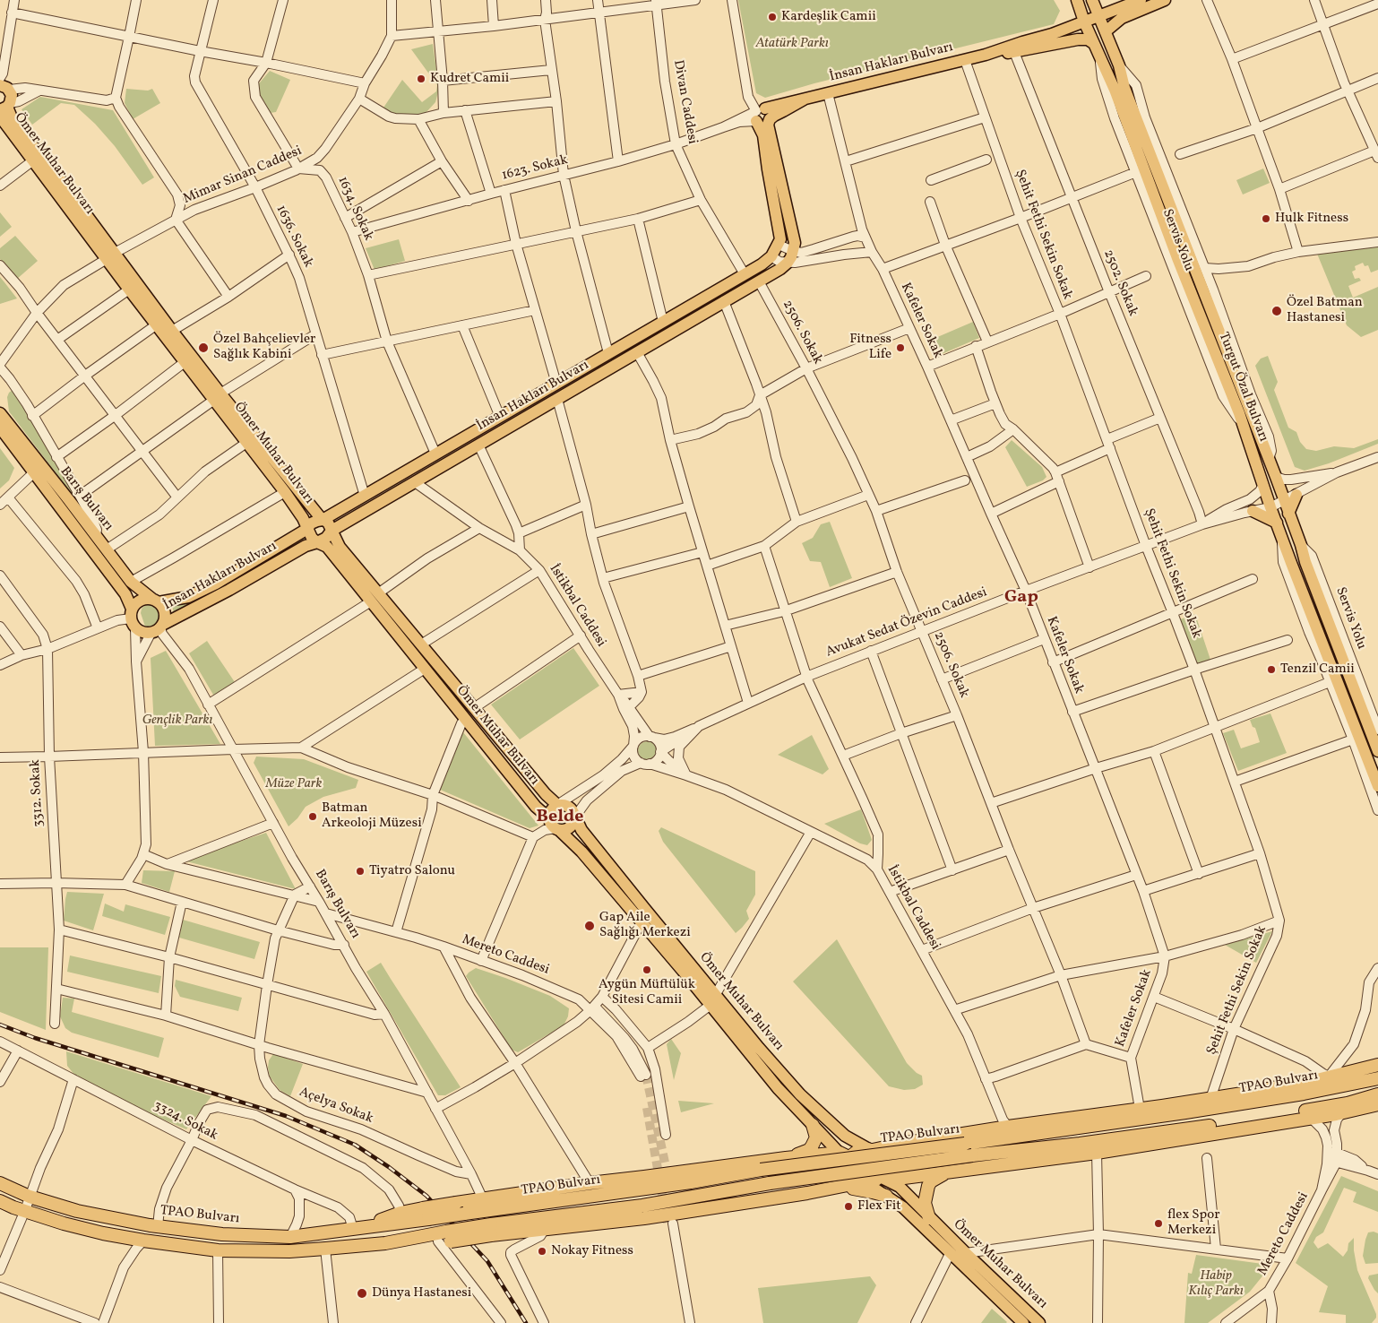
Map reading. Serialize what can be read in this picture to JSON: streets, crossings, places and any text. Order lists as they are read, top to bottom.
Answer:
{
  "streets": {
    "highway": ["TPAO Bulvarı"],
    "main road": [
      "İnsan Hakları Bulvarı",
      "Ömer Muhar Bulvarı",
      "Turgut Özal Bulvarı",
      "Barış Bulvarı"
    ],
    "street": [
      "Divan Caddesi",
      "1623. Sokak",
      "Mimar Sinan Caddesi",
      "1634. Sokak",
      "Şehit Fethi Sekin Sokak",
      "1636. Sokak",
      "Servis Yolu",
      "2502. Sokak",
      "Kafeler Sokak",
      "2506. Sokak",
      "İstikbal Caddesi",
      "Avukat Sedat Özevin Caddesi",
      "3312. Sokak",
      "Mereto Caddesi",
      "Açelya Sokak",
      "3324. Sokak"
    ]
  },
  "crossings": [
    ["İnsan Hakları Bulvarı", "Divan Caddesi"],
    ["İnsan Hakları Bulvarı", "Ömer Muhar Bulvarı"],
    ["İnsan Hakları Bulvarı", "1623. Sokak"],
    ["İnsan Hakları Bulvarı", "1634. Sokak"],
    ["İnsan Hakları Bulvarı", "Şehit Fethi Sekin Sokak"],
    ["İnsan Hakları Bulvarı", "1636. Sokak"],
    ["İnsan Hakları Bulvarı", "Kafeler Sokak"],
    ["İnsan Hakları Bulvarı", "2506. Sokak"],
    ["İnsan Hakları Bulvarı", "Barış Bulvarı"],
    ["İnsan Hakları Bulvarı", "İstikbal Caddesi"],
    ["Divan Caddesi", "1623. Sokak"],
    ["Ömer Muhar Bulvarı", "Mimar Sinan Caddesi"],
    ["Ömer Muhar Bulvarı", "TPAO Bulvarı"],
    ["1623. Sokak", "1634. Sokak"],
    ["Mimar Sinan Caddesi", "1634. Sokak"],
    ["Mimar Sinan Caddesi", "1636. Sokak"],
    ["Şehit Fethi Sekin Sokak", "Avukat Sedat Özevin Caddesi"],
    ["Şehit Fethi Sekin Sokak", "TPAO Bulvarı"],
    ["Servis Yolu", "Turgut Özal Bulvarı"],
    ["2502. Sokak", "Avukat Sedat Özevin Caddesi"],
    ["Kafeler Sokak", "Avukat Sedat Özevin Caddesi"],
    ["Kafeler Sokak", "TPAO Bulvarı"],
    ["2506. Sokak", "Avukat Sedat Özevin Caddesi"],
    ["Barış Bulvarı", "Mereto Caddesi"],
    ["Barış Bulvarı", "TPAO Bulvarı"],
    ["Barış Bulvarı", "Açelya Sokak"],
    ["İstikbal Caddesi", "Avukat Sedat Özevin Caddesi"],
    ["İstikbal Caddesi", "TPAO Bulvarı"],
    ["TPAO Bulvarı", "3324. Sokak"]
  ],
  "districts": ["Gap", "Belde"],
  "parks": [
    "Atatürk Parkı",
    "Gençlik Parkı",
    "Müze Park",
    "Habip Kılıç Parkı"
  ],
  "places": [
    "Kardeşlik Camii",
    "Kudret Camii",
    "Hulk Fitness",
    "Özel Batman Hastanesi",
    "Özel Bahçelievler Sağlık Kabini",
    "Fitness Life",
    "Tenzil Camii",
    "Batman Arkeoloji Müzesi",
    "Tiyatro Salonu",
    "Gap Aile Sağlığı Merkezi",
    "Aygün Müftülük Sitesi Camii",
    "Flex Fit",
    "flex Spor Merkezi",
    "Nokay Fitness",
    "Dünya Hastanesi"
  ]
}
